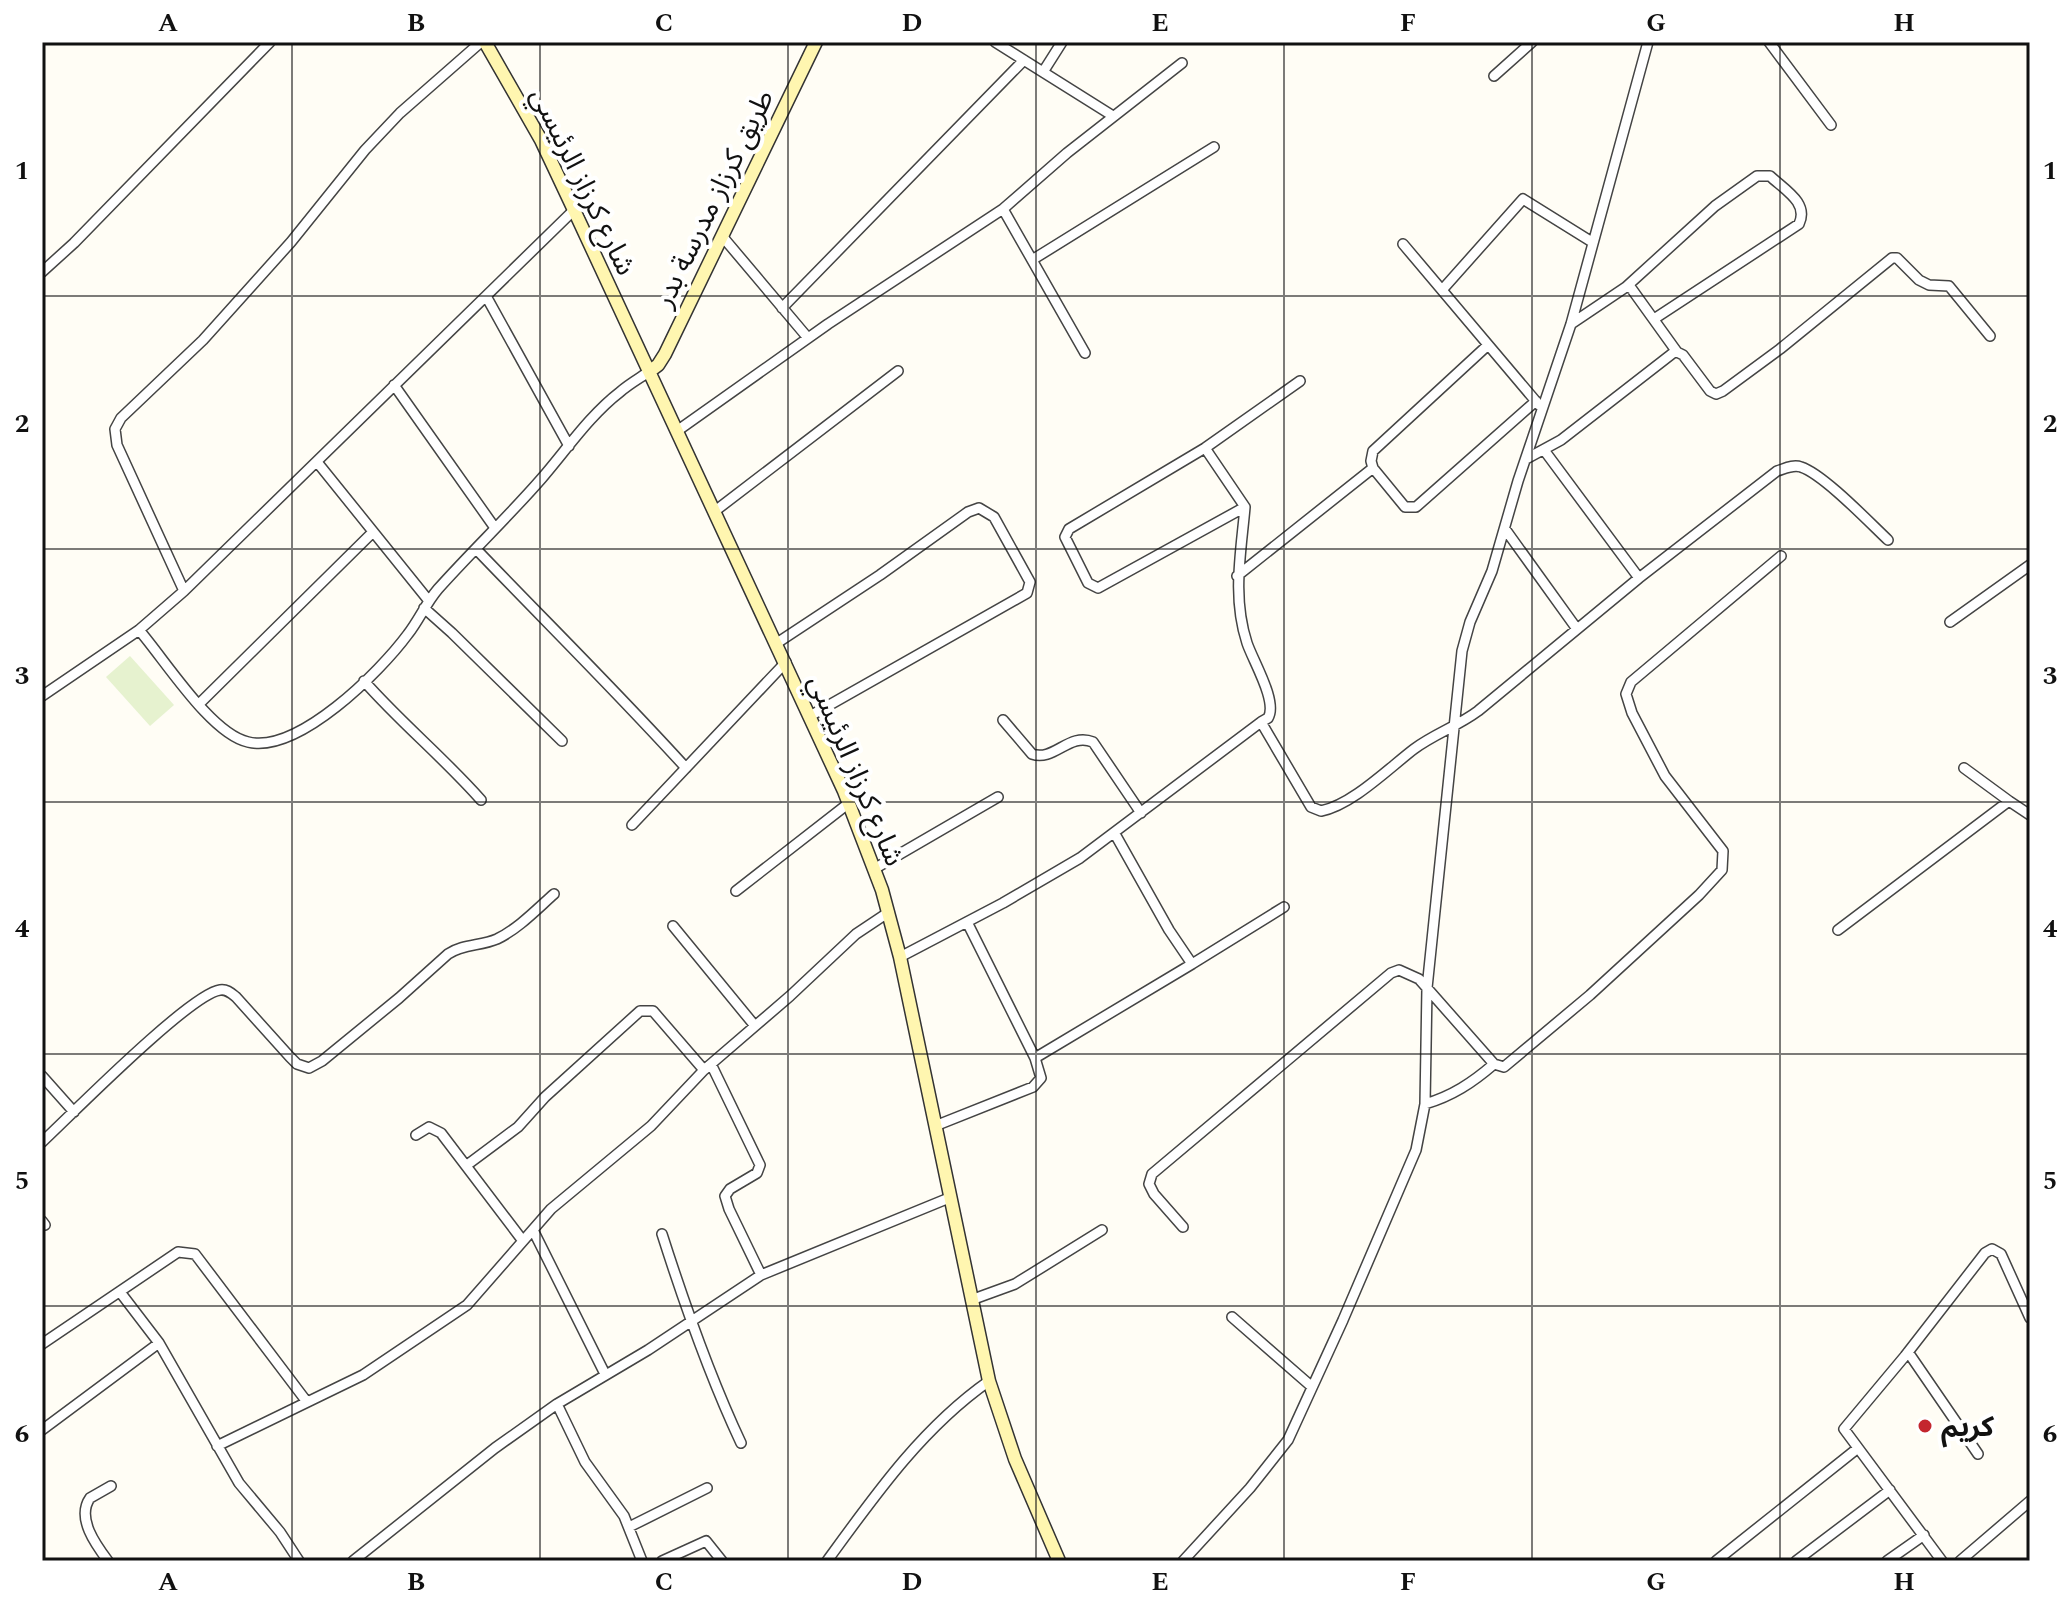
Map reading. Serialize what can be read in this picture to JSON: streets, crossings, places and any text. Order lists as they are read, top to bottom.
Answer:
{
  "streets": {
    "street": ["شارع كرزاز الرئيسي", "طريق كرزاز مدرسة بدر"]
  },
  "crossings": [
    ["شارع كرزاز الرئيسي", "طريق كرزاز مدرسة بدر"]
  ],
  "places": ["كريم"],
  "grid": {
    "columns": [
      "A",
      "B",
      "C",
      "D",
      "E",
      "F",
      "G",
      "H"
    ],
    "rows": [
      "1",
      "2",
      "3",
      "4",
      "5",
      "6"
    ]
  }
}
